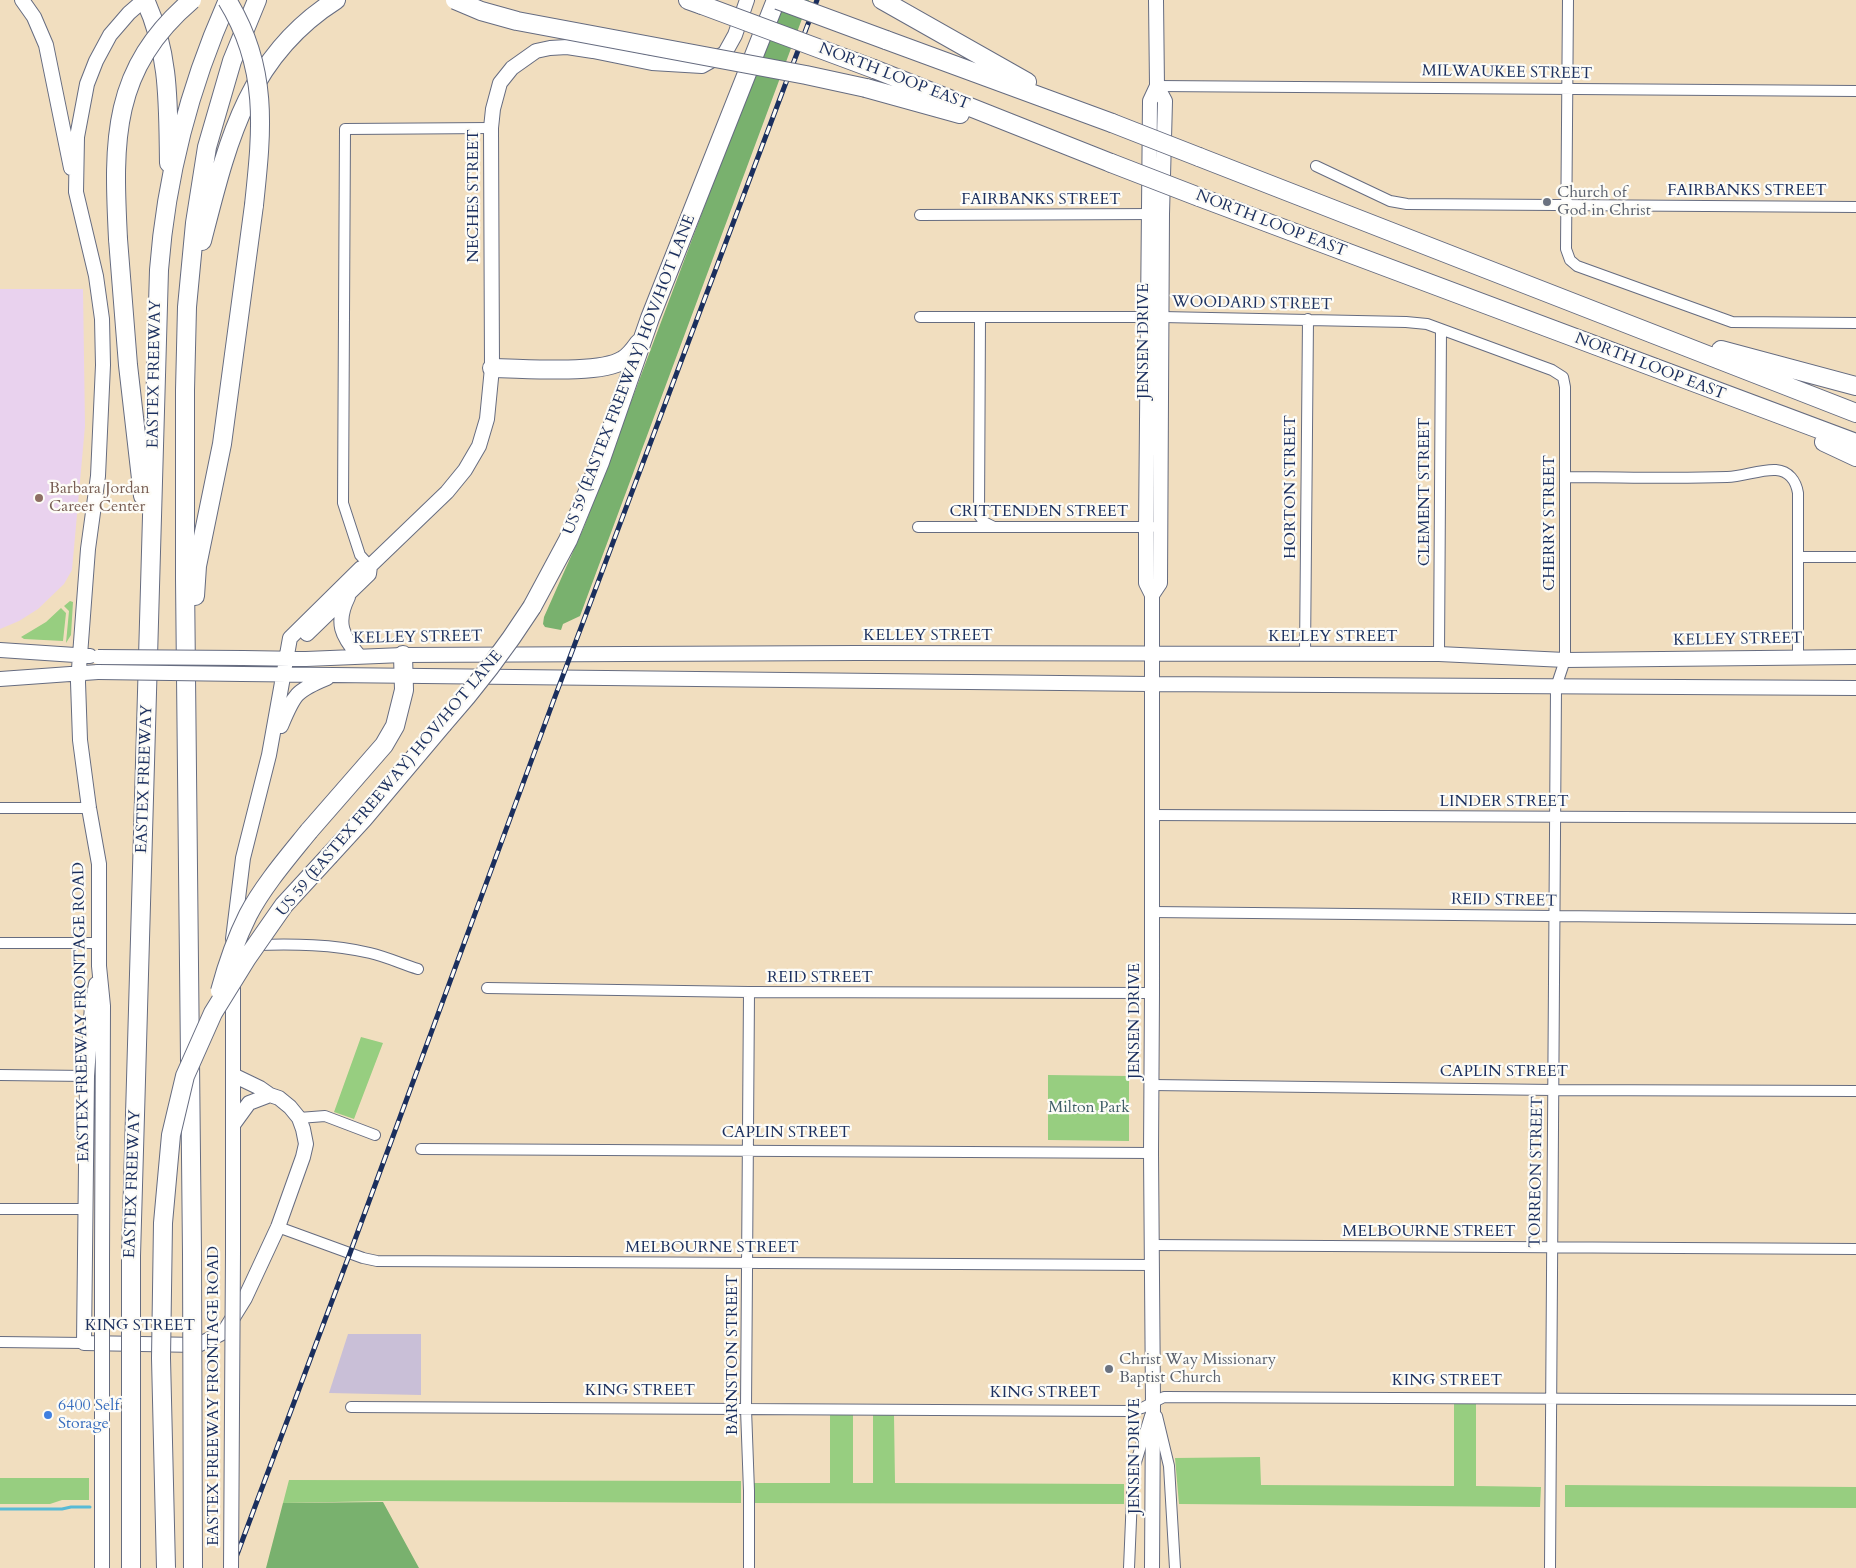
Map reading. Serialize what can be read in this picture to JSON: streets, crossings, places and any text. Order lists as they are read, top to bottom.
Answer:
{
  "streets": {
    "highway": ["NORTH LOOP EAST", "EASTEX FREEWAY", "US 59 (EASTEX FREEWAY) HOV/HOT LANE"],
    "main road": [
      "NECHES STREET",
      "JENSEN DRIVE",
      "KELLEY STREET",
      "EASTEX FREEWAY FRONTAGE ROAD",
      "KING STREET"
    ],
    "street": [
      "MILWAUKEE STREET",
      "FAIRBANKS STREET",
      "WOODARD STREET",
      "HORTON STREET",
      "CLEMENT STREET",
      "CRITTENDEN STREET",
      "CHERRY STREET",
      "LINDER STREET",
      "REID STREET",
      "CAPLIN STREET",
      "TORREON STREET",
      "MELBOURNE STREET",
      "BARNSTON STREET"
    ]
  },
  "crossings": [
    ["MILWAUKEE STREET", "JENSEN DRIVE"],
    ["NORTH LOOP EAST", "US 59 (EASTEX FREEWAY) HOV/HOT LANE"],
    ["FAIRBANKS STREET", "JENSEN DRIVE"],
    ["NECHES STREET", "KELLEY STREET"],
    ["NECHES STREET", "EASTEX FREEWAY FRONTAGE ROAD"],
    ["WOODARD STREET", "JENSEN DRIVE"],
    ["WOODARD STREET", "HORTON STREET"],
    ["WOODARD STREET", "CLEMENT STREET"],
    ["WOODARD STREET", "CHERRY STREET"],
    ["JENSEN DRIVE", "CRITTENDEN STREET"],
    ["JENSEN DRIVE", "KELLEY STREET"],
    ["JENSEN DRIVE", "LINDER STREET"],
    ["JENSEN DRIVE", "REID STREET"],
    ["JENSEN DRIVE", "CAPLIN STREET"],
    ["JENSEN DRIVE", "MELBOURNE STREET"],
    ["JENSEN DRIVE", "KING STREET"],
    ["HORTON STREET", "KELLEY STREET"],
    ["CLEMENT STREET", "KELLEY STREET"],
    ["CHERRY STREET", "KELLEY STREET"],
    ["CHERRY STREET", "TORREON STREET"],
    ["KELLEY STREET", "EASTEX FREEWAY FRONTAGE ROAD"],
    ["LINDER STREET", "TORREON STREET"],
    ["REID STREET", "TORREON STREET"],
    ["REID STREET", "BARNSTON STREET"],
    ["CAPLIN STREET", "TORREON STREET"],
    ["CAPLIN STREET", "BARNSTON STREET"],
    ["TORREON STREET", "MELBOURNE STREET"],
    ["TORREON STREET", "KING STREET"],
    ["MELBOURNE STREET", "KING STREET"],
    ["MELBOURNE STREET", "BARNSTON STREET"],
    ["KING STREET", "BARNSTON STREET"]
  ],
  "parks": ["Milton Park"],
  "places": [
    "Church of God in Christ",
    "Barbara Jordan Career Center",
    "Christ Way Missionary Baptist Church",
    "6400 Self Storage"
  ]
}
